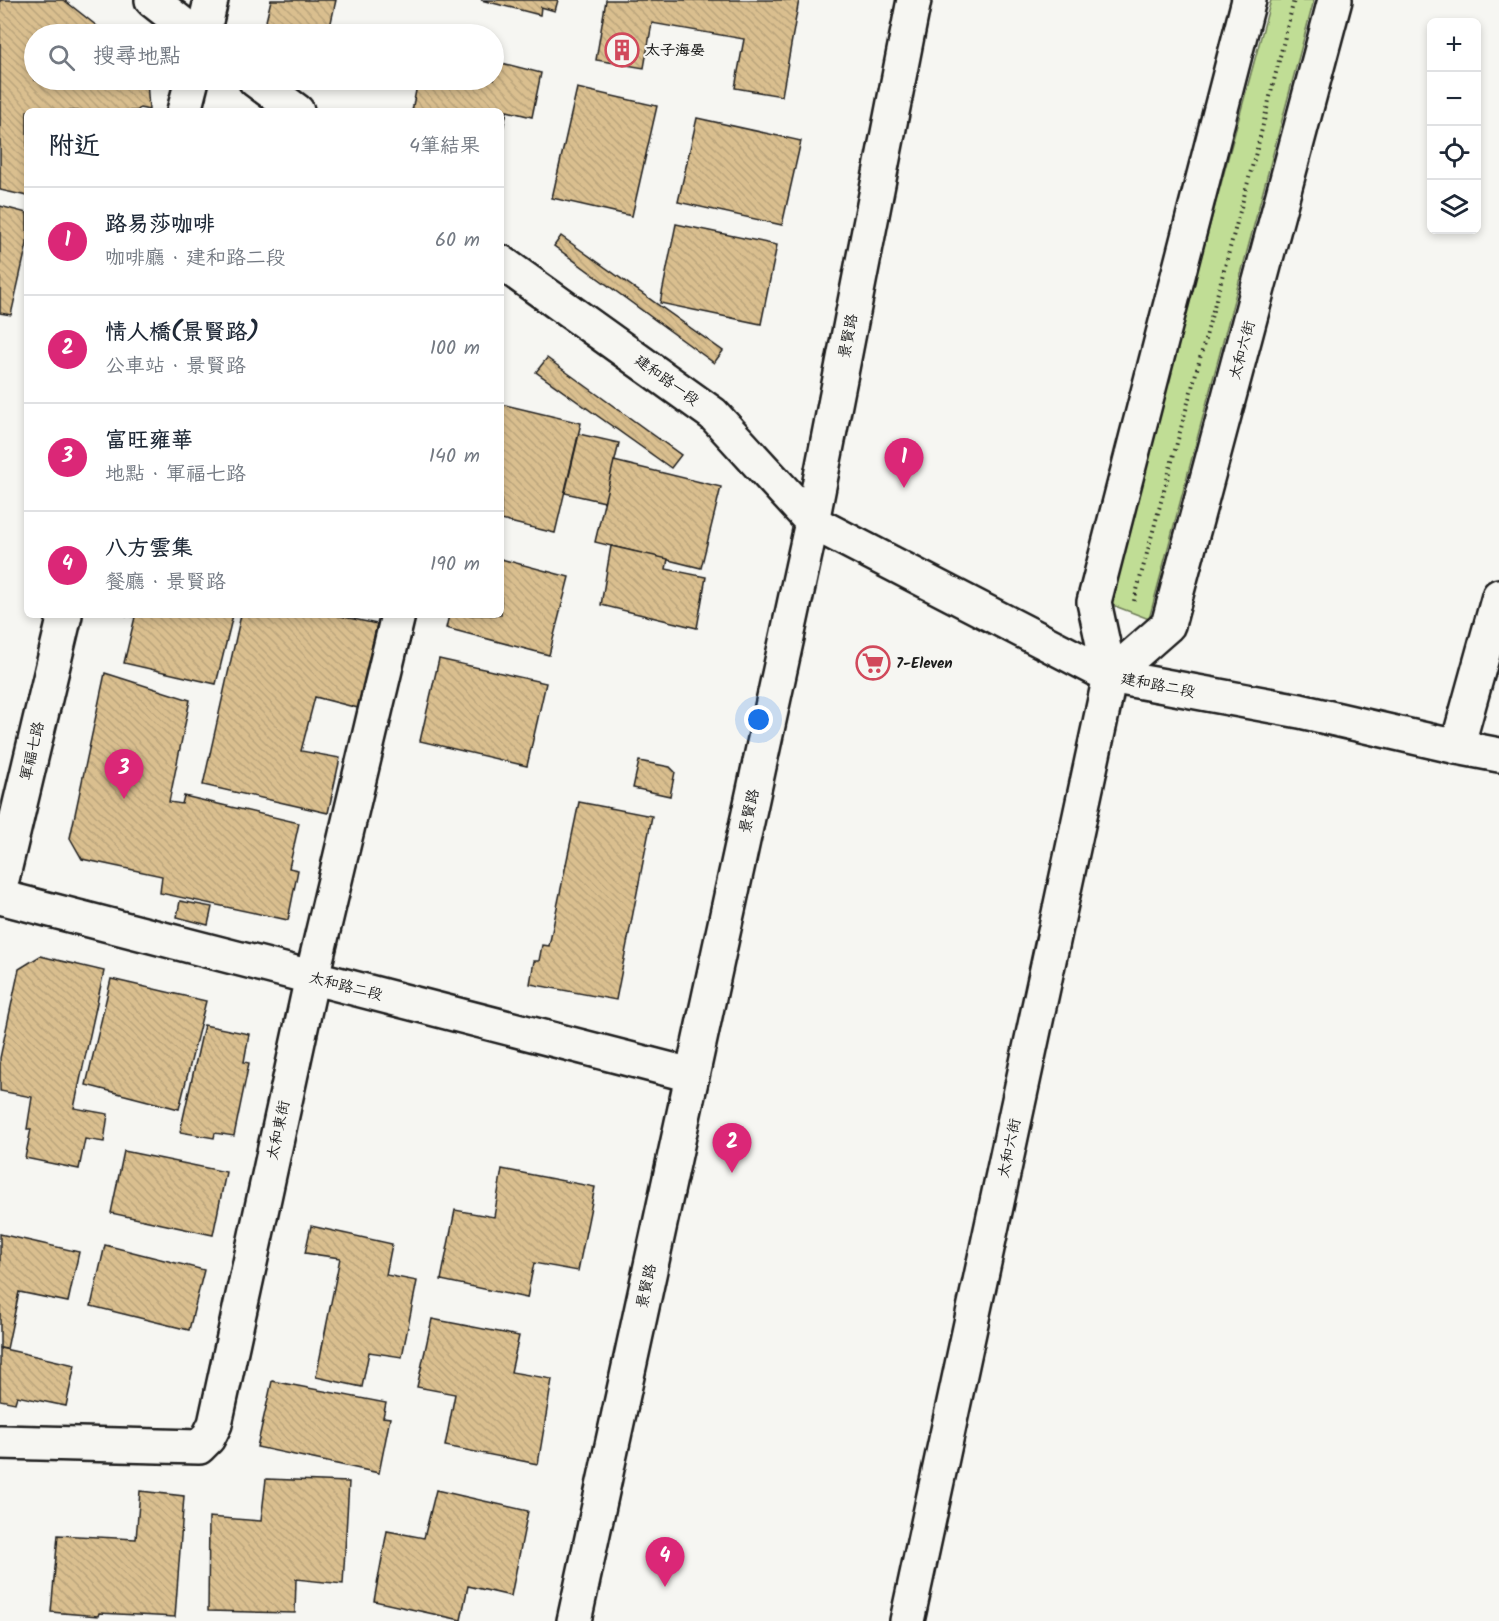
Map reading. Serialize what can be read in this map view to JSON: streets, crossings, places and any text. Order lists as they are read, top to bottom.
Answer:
{
  "streets": {
    "street": [
      "景賢路",
      "太和六街",
      "建和路一段",
      "建和路二段",
      "軍福七路",
      "太和路二段",
      "太和東街"
    ]
  },
  "crossings": [
    ["景賢路", "建和路一段"],
    ["景賢路", "建和路二段"],
    ["景賢路", "太和路二段"],
    ["太和六街", "建和路二段"],
    ["建和路一段", "建和路二段"],
    ["太和路二段", "太和東街"]
  ],
  "places": {
    "building": ["太子海晏"],
    "supermarket": ["7-Eleven"]
  },
  "page": {
    "map_buttons": ["+", "−"],
    "search": "搜尋地點",
    "heading": ["附近", "4筆結果"],
    "list": [
      {
        "mark": "1",
        "name": "路易莎咖啡",
        "note": "咖啡廳 · 建和路二段",
        "value": "60 m"
      },
      {
        "mark": "2",
        "name": "情人橋(景賢路)",
        "note": "公車站 · 景賢路",
        "value": "100 m"
      },
      {
        "mark": "3",
        "name": "富旺雍華",
        "note": "地點 · 軍福七路",
        "value": "140 m"
      },
      {
        "mark": "4",
        "name": "八方雲集",
        "note": "餐廳 · 景賢路",
        "value": "190 m"
      }
    ],
    "pins": [
      "1",
      "3",
      "2",
      "4"
    ]
  }
}
